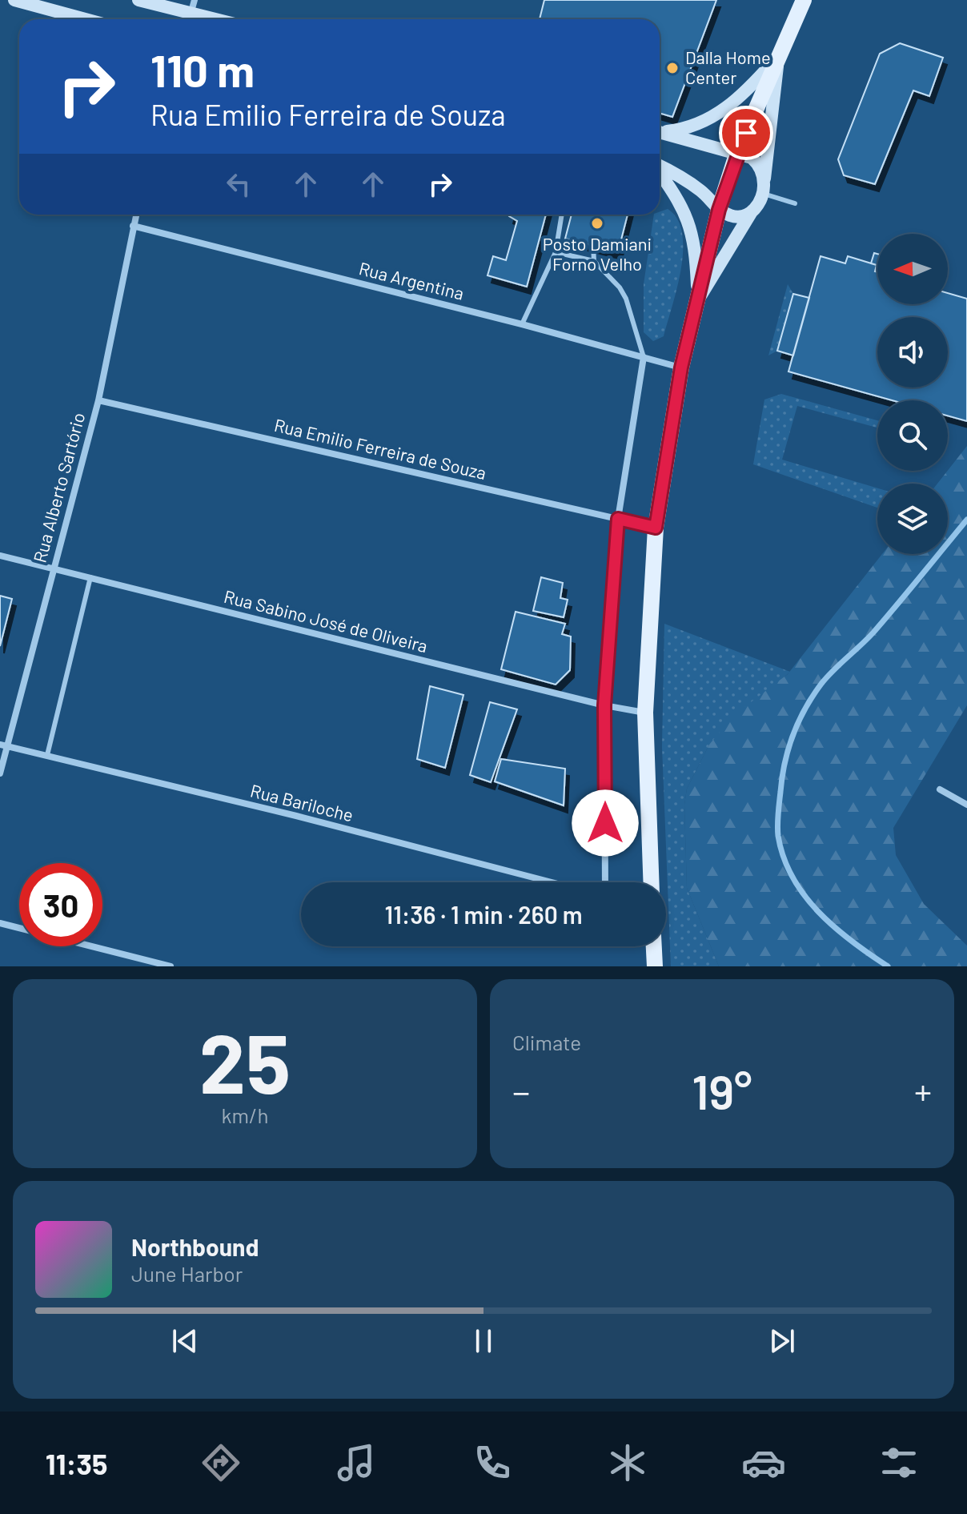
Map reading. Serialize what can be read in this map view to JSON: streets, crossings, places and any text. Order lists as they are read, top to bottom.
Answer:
{
  "streets": {
    "street": [
      "Rua Argentina",
      "Rua Emilio Ferreira de Souza",
      "Rua Alberto Sartório",
      "Rua Sabino José de Oliveira",
      "Rua Bariloche"
    ]
  },
  "crossings": [
    ["Rua Argentina", "Rua Alberto Sartório"],
    ["Rua Emilio Ferreira de Souza", "Rua Alberto Sartório"],
    ["Rua Alberto Sartório", "Rua Sabino José de Oliveira"],
    ["Rua Alberto Sartório", "Rua Bariloche"]
  ],
  "places": ["Dalla Home Center", "Posto Damiani Forno Velho"],
  "north": "left",
  "page": {
    "turn": ["110 m", "Rua Emilio Ferreira de Souza"],
    "limit": "30",
    "trip": "11:36 · 1 min · 260 m",
    "tile": [
      ["25", "km/h"],
      "Climate"
    ],
    "heat": ["−", "19°", "+"],
    "song": ["Northbound", "June Harbor"],
    "tabs": "11:35"
  }
}
